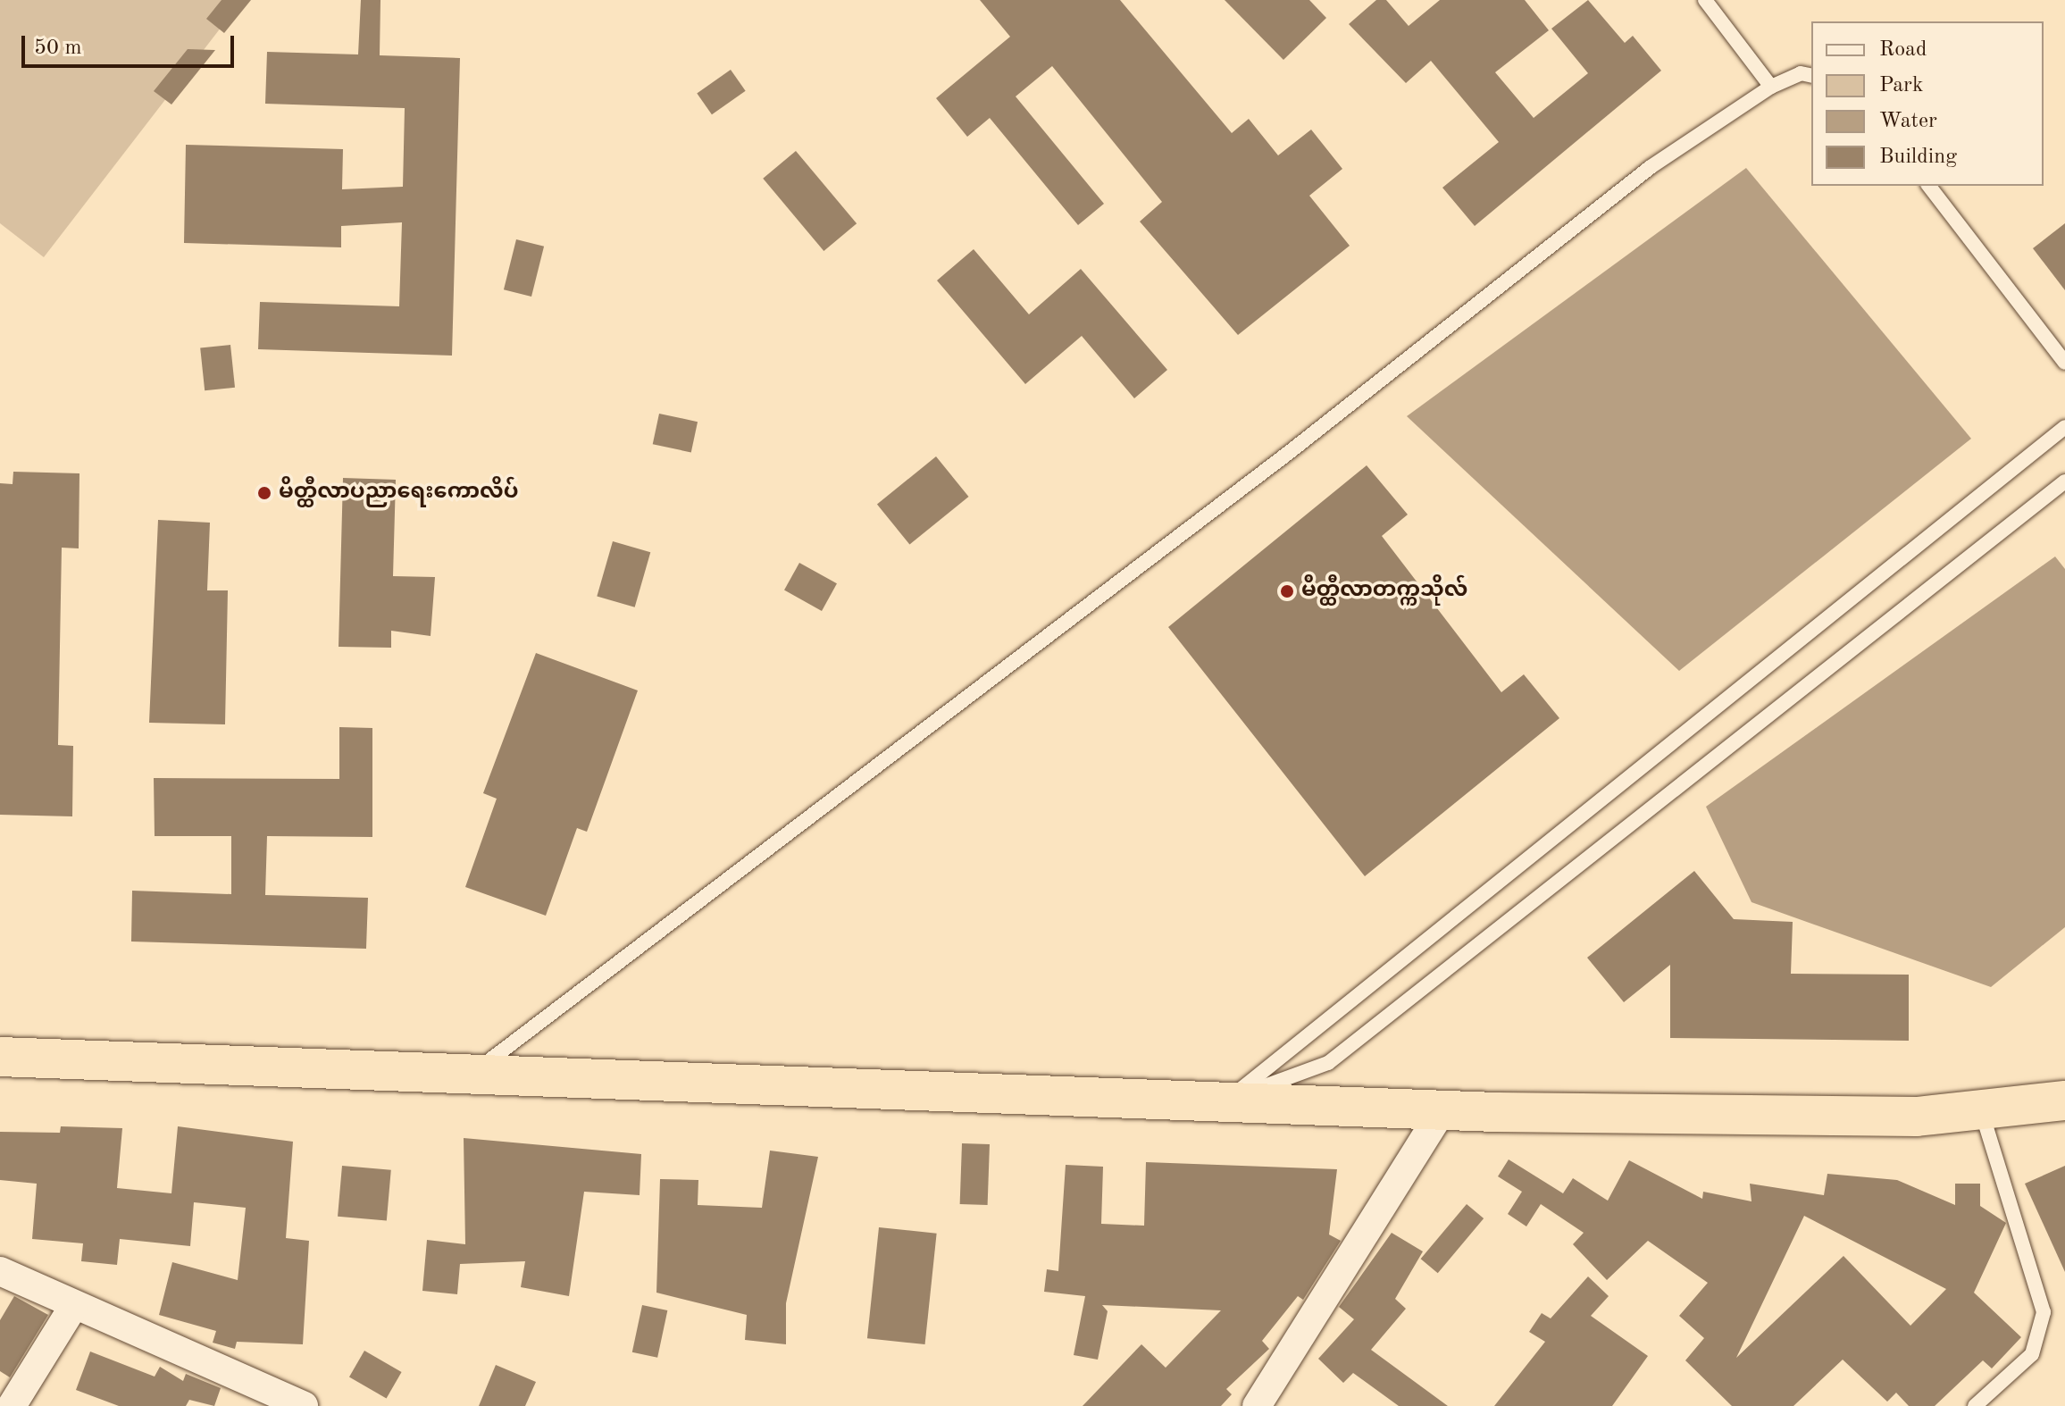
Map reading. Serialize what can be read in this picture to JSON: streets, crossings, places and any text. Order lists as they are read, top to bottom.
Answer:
{
  "places": ["မိတ္ထီလာပညာရေးကောလိပ်", "မိတ္ထီလာတက္ကသိုလ်"],
  "legend": [
    "Road",
    "Park",
    "Water",
    "Building"
  ],
  "scale_bar": "50 m"
}
